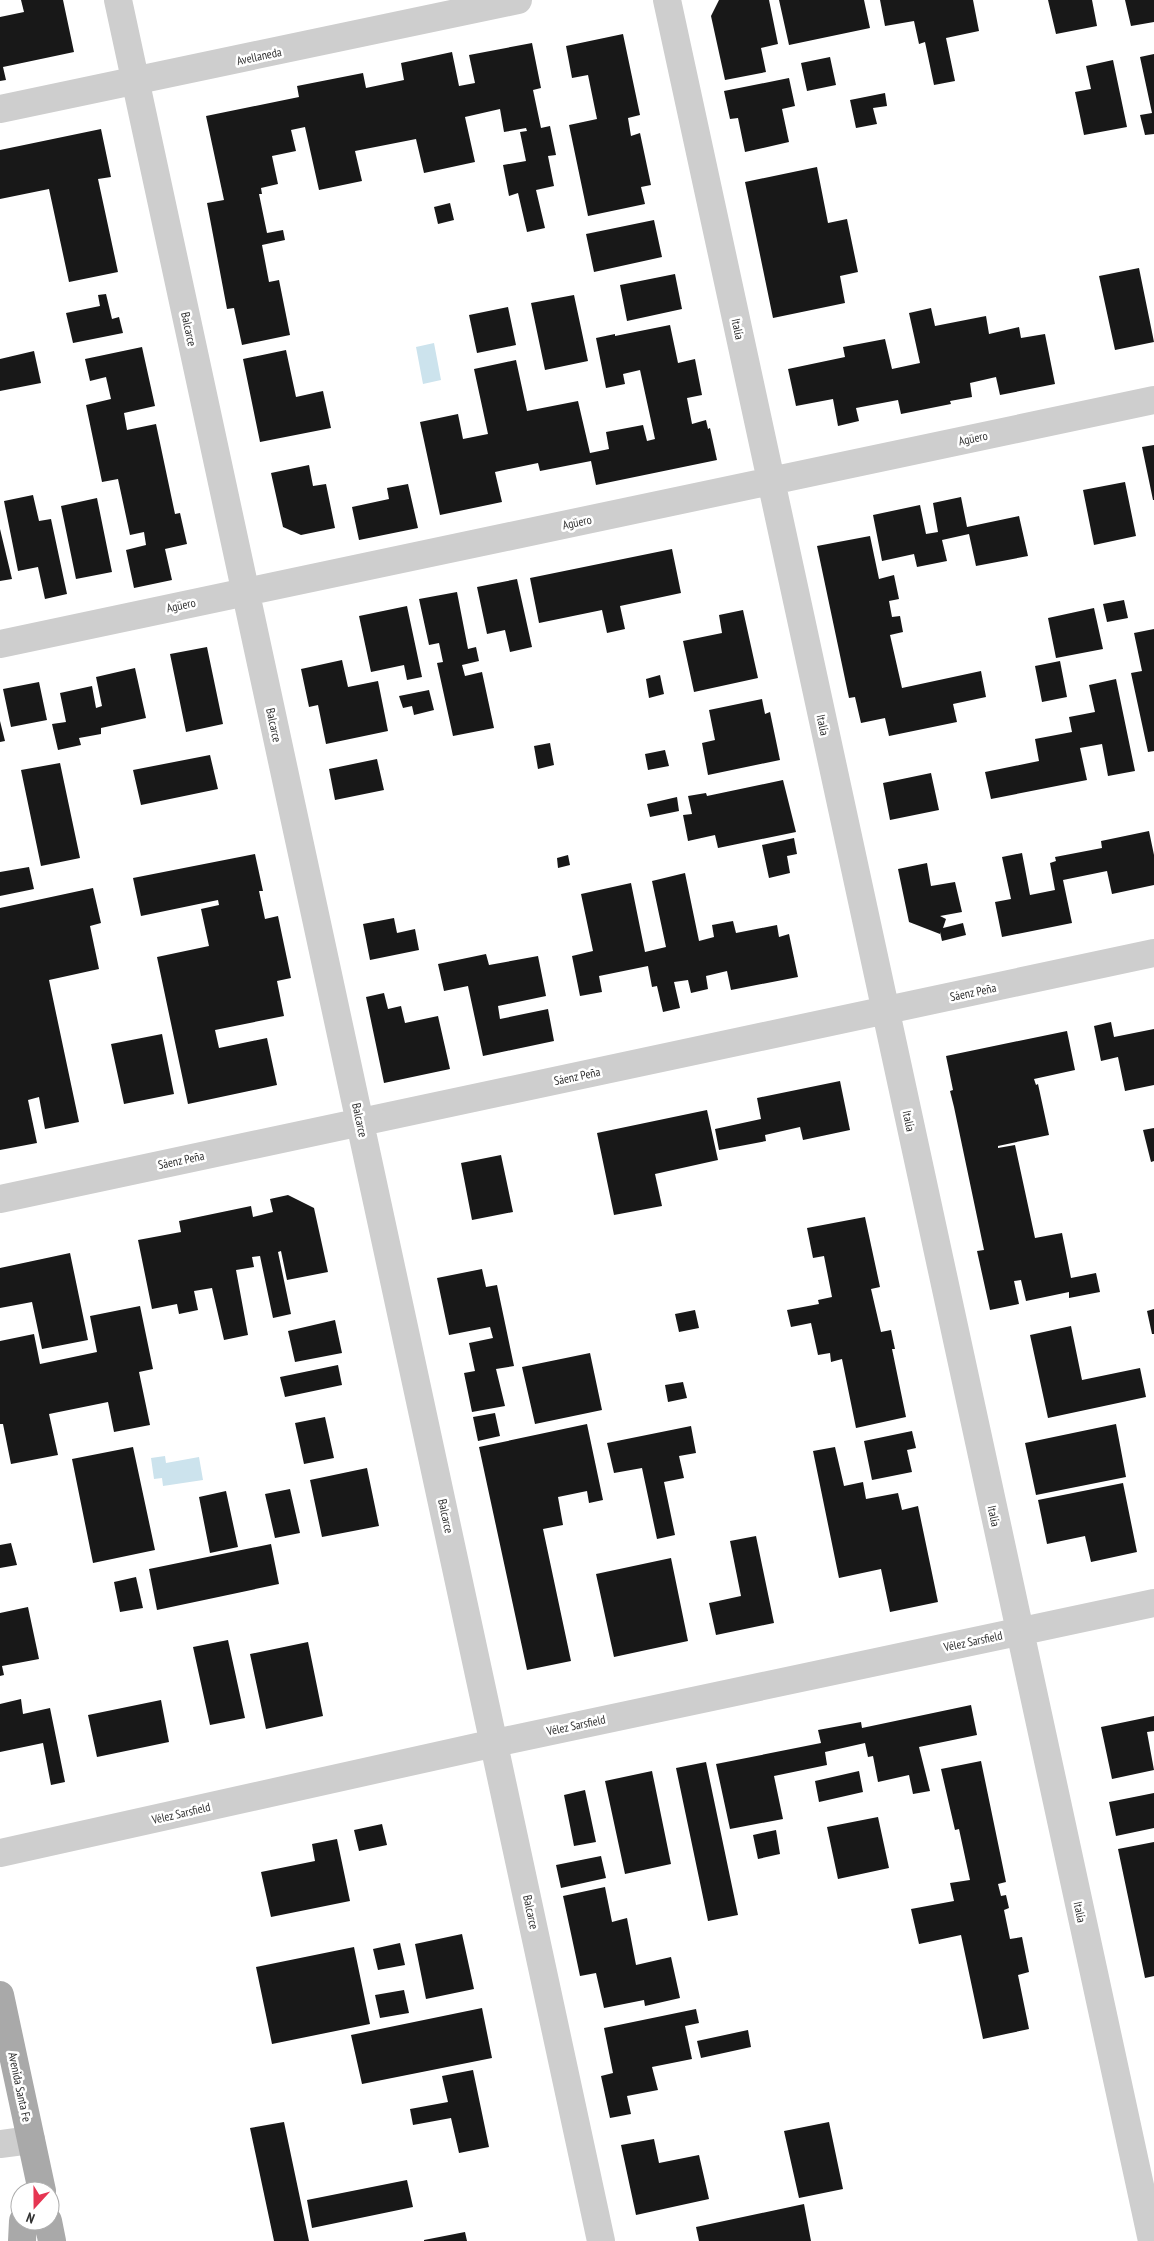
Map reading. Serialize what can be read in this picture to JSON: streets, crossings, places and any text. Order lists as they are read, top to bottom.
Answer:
{
  "streets": {
    "main road": ["Avenida Santa Fe"],
    "street": [
      "Avellaneda",
      "Balcarce",
      "Italia",
      "Agüero",
      "Sáenz Peña",
      "Vélez Sarsfield"
    ]
  },
  "crossings": [
    ["Avellaneda", "Balcarce"],
    ["Balcarce", "Agüero"],
    ["Balcarce", "Sáenz Peña"],
    ["Balcarce", "Vélez Sarsfield"],
    ["Italia", "Agüero"],
    ["Italia", "Sáenz Peña"],
    ["Italia", "Vélez Sarsfield"]
  ],
  "north": "bottom"
}
